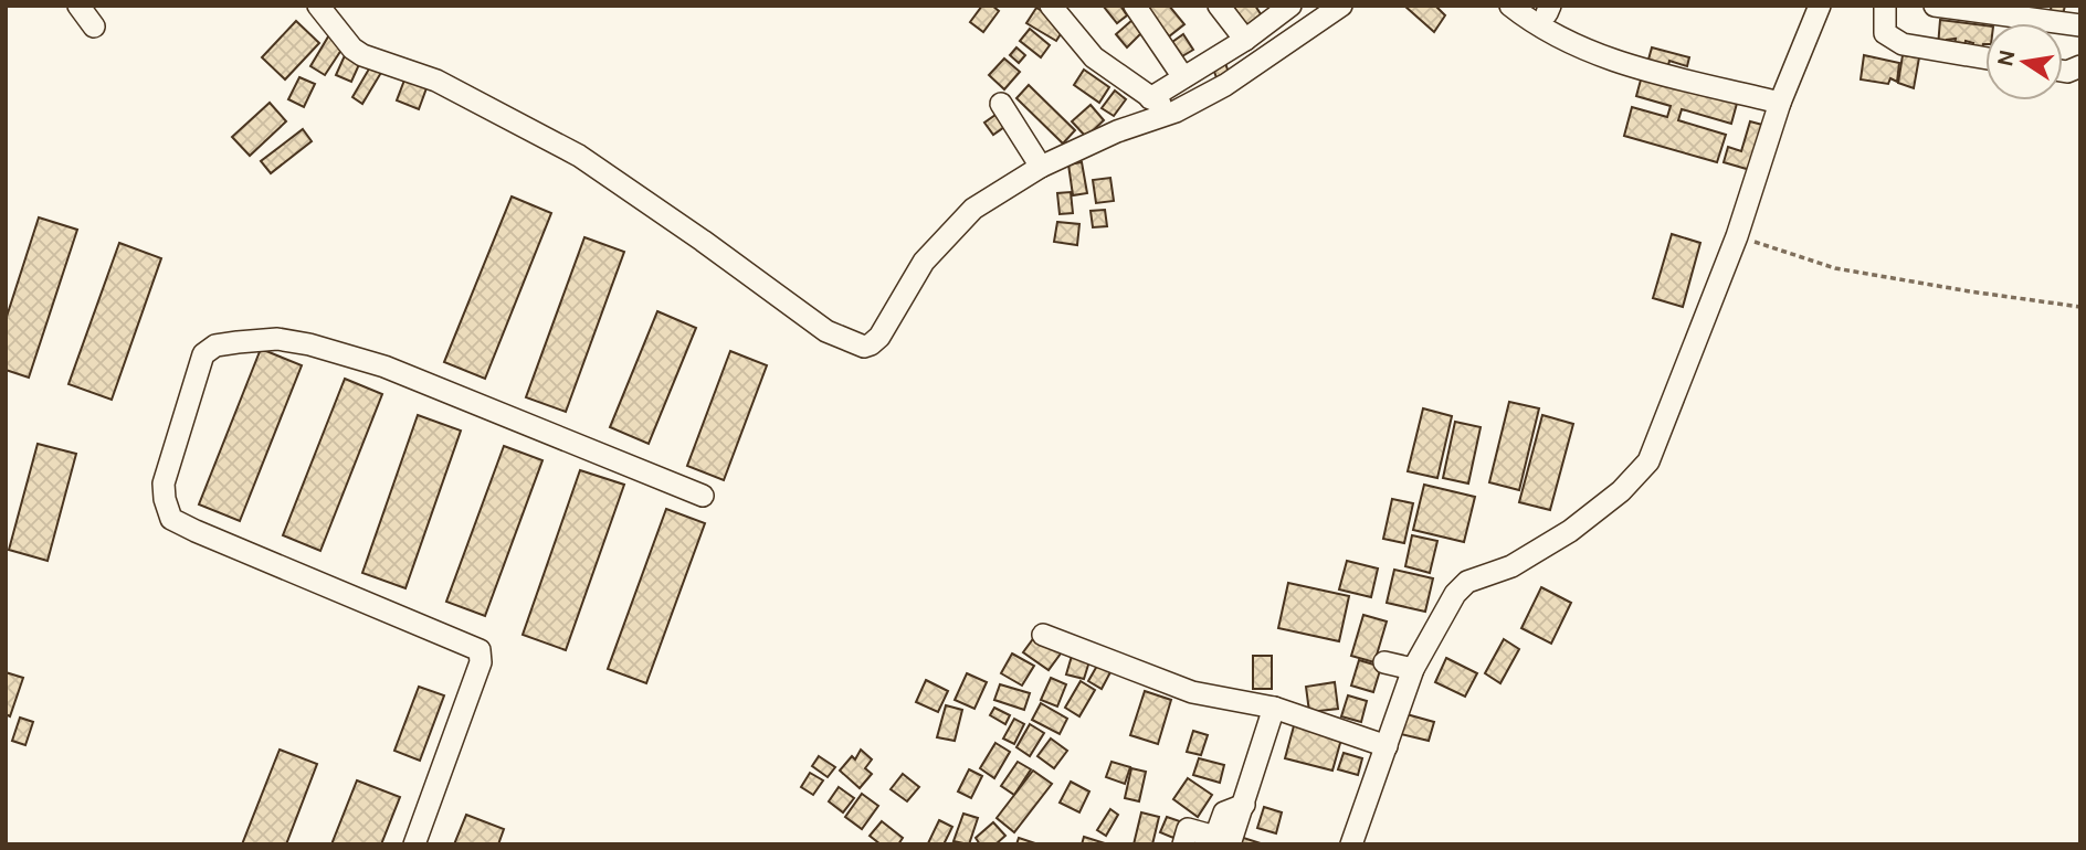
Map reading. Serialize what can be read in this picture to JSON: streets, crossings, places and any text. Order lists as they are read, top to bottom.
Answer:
{
  "north": "left"
}
